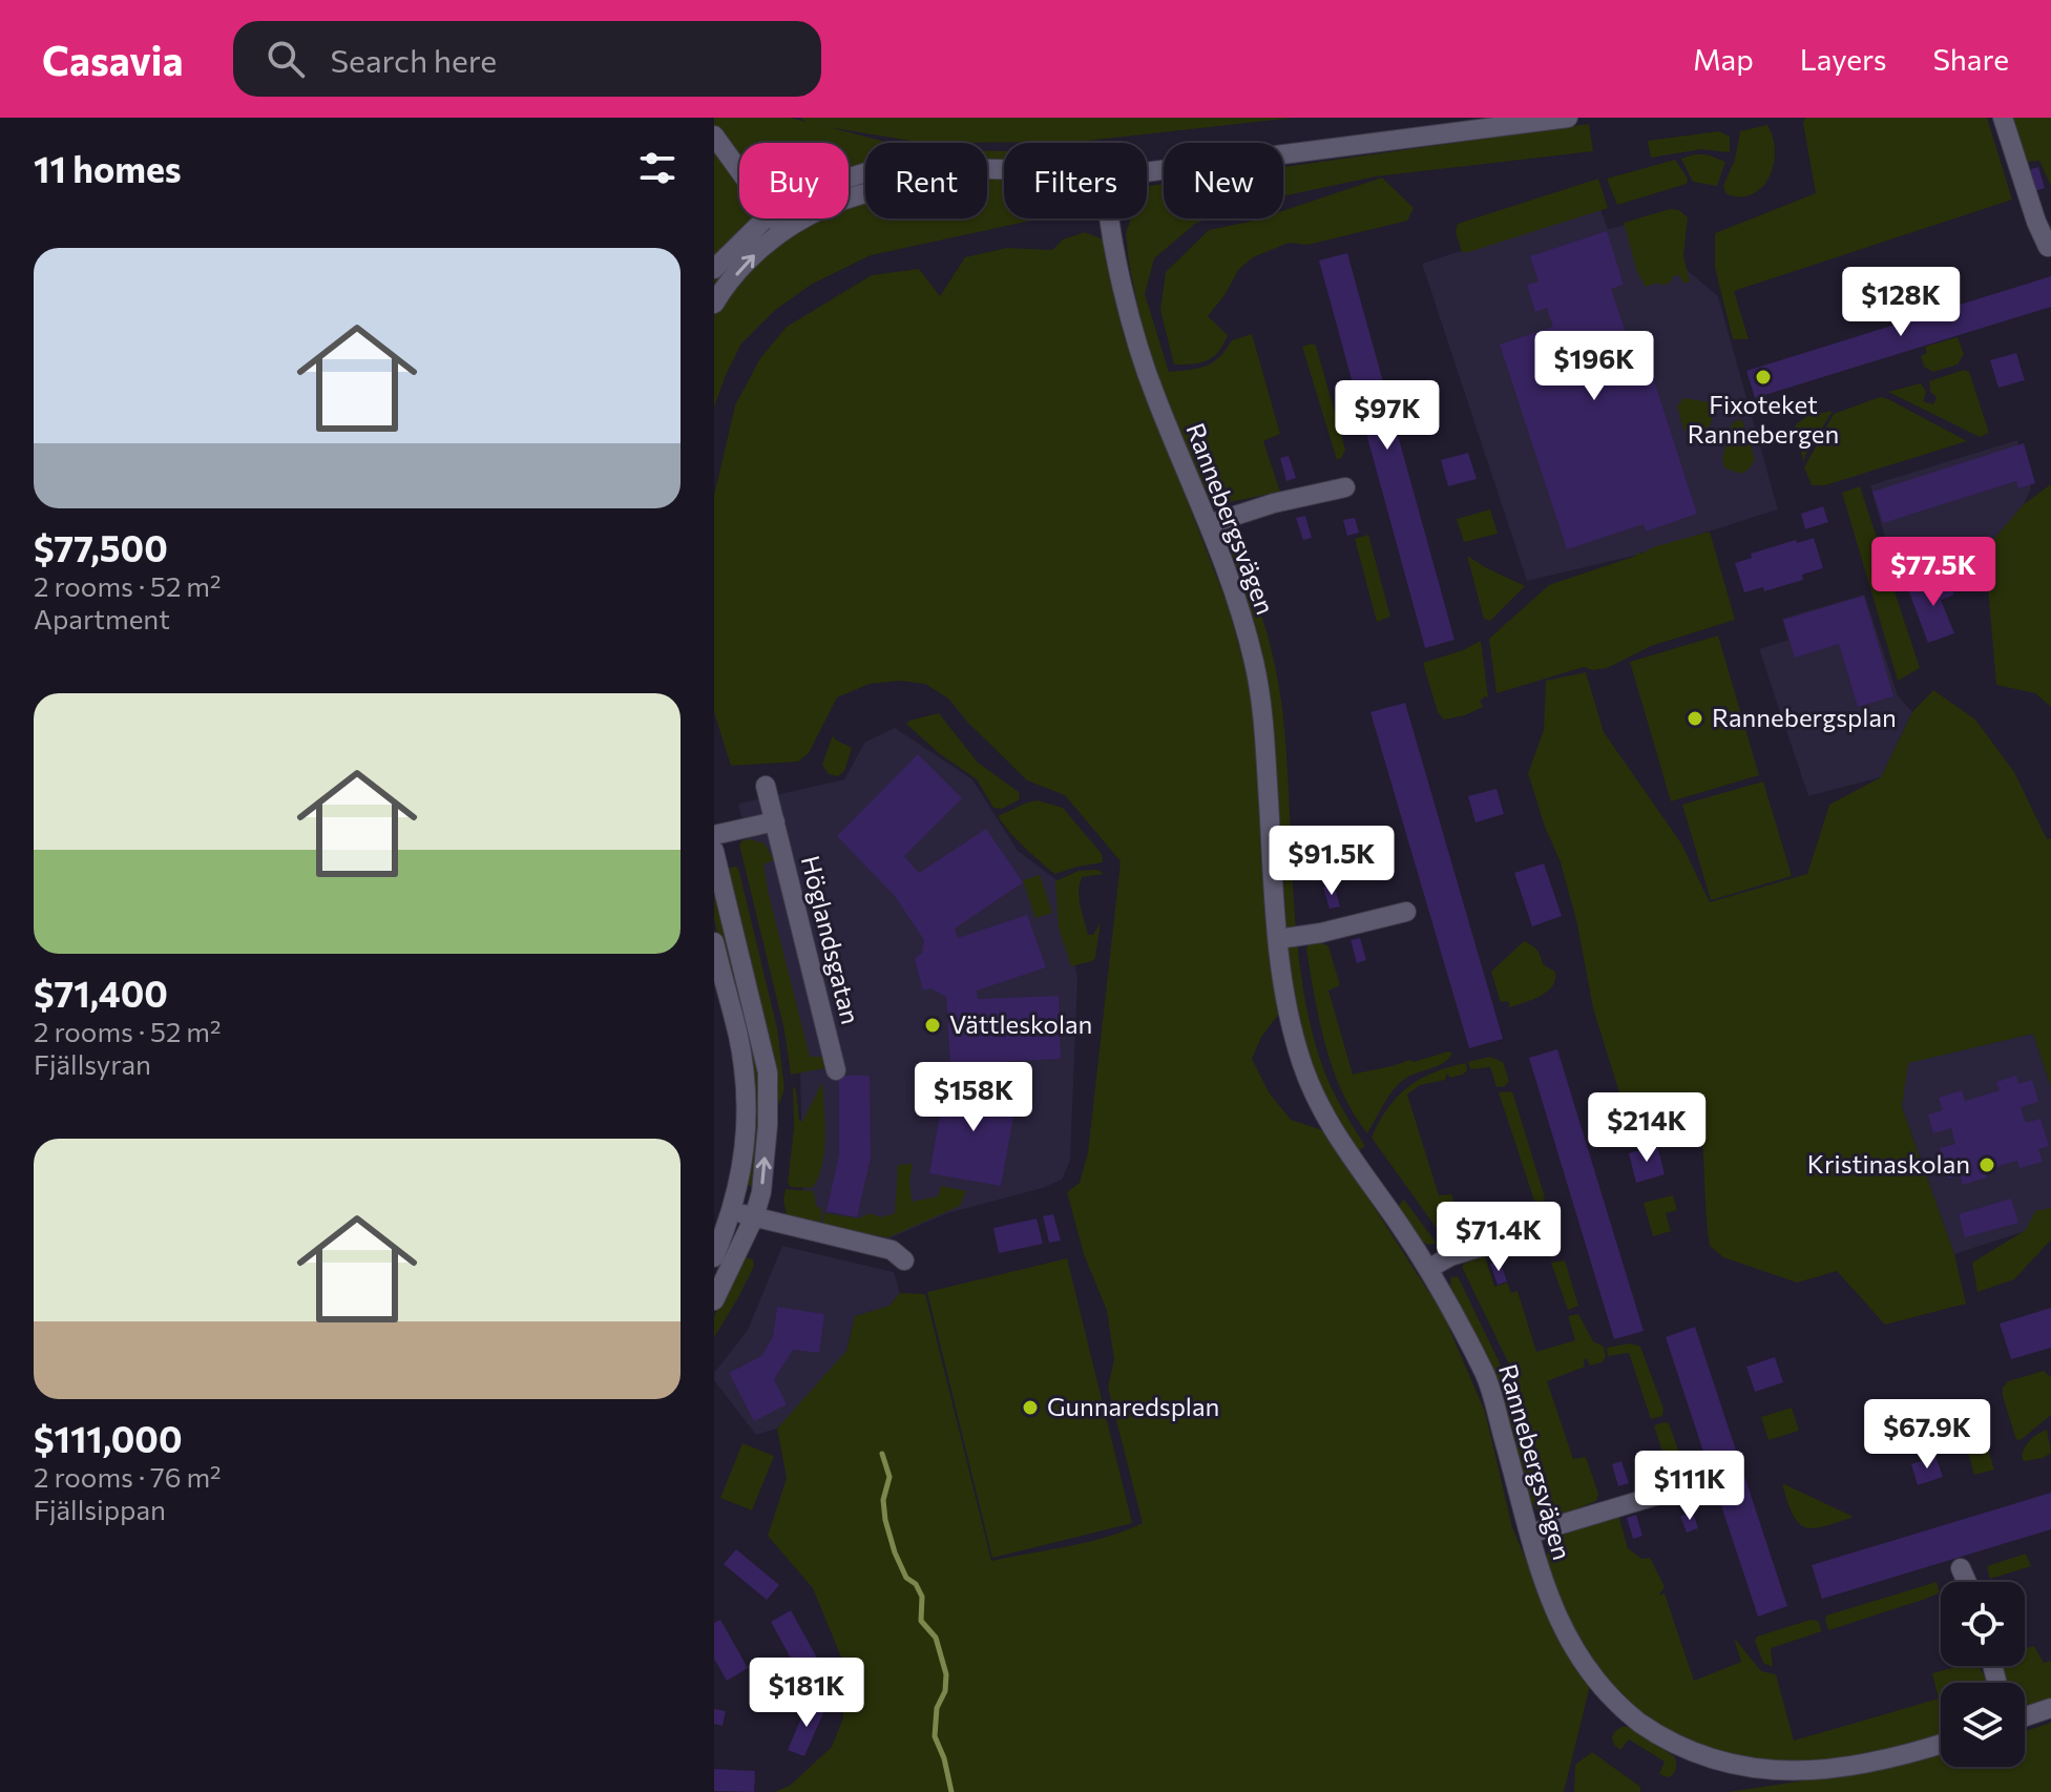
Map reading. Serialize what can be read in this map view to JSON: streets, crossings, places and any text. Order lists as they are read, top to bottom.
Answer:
{
  "streets": {
    "street": ["Rannebergsvägen", "Höglandsgatan"]
  },
  "places": [
    "Fixoteket Rannebergen",
    "Rannebergsplan",
    "Vättleskolan",
    "Kristinaskolan",
    "Gunnaredsplan"
  ],
  "page": {
    "header": "Casavia",
    "search": "Search here",
    "nav": ["Map", "Layers", "Share"],
    "heading": "11 homes",
    "chip": [
      "Buy",
      "Rent",
      "Filters",
      "New"
    ],
    "list": [
      {
        "name": "$77,500",
        "note": "2 rooms · 52 m² · Apartment"
      },
      {
        "name": "$71,400",
        "note": "2 rooms · 52 m² · Fjällsyran"
      },
      {
        "name": "$111,000",
        "note": "2 rooms · 76 m² · Fjällsippan"
      }
    ],
    "price": [
      "$128K",
      "$196K",
      "$97K",
      "$77.5K",
      "$91.5K",
      "$158K",
      "$214K",
      "$71.4K",
      "$67.9K",
      "$111K",
      "$181K"
    ]
  }
}
